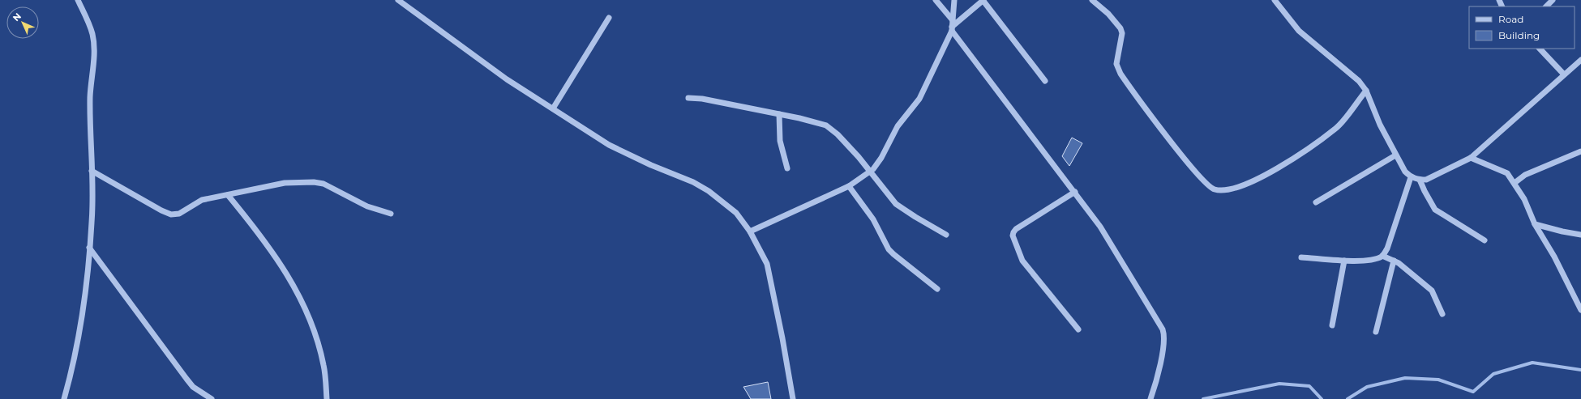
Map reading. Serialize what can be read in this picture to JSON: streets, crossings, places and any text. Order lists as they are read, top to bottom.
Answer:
{
  "legend": ["Road", "Building"],
  "north": "top left"
}
